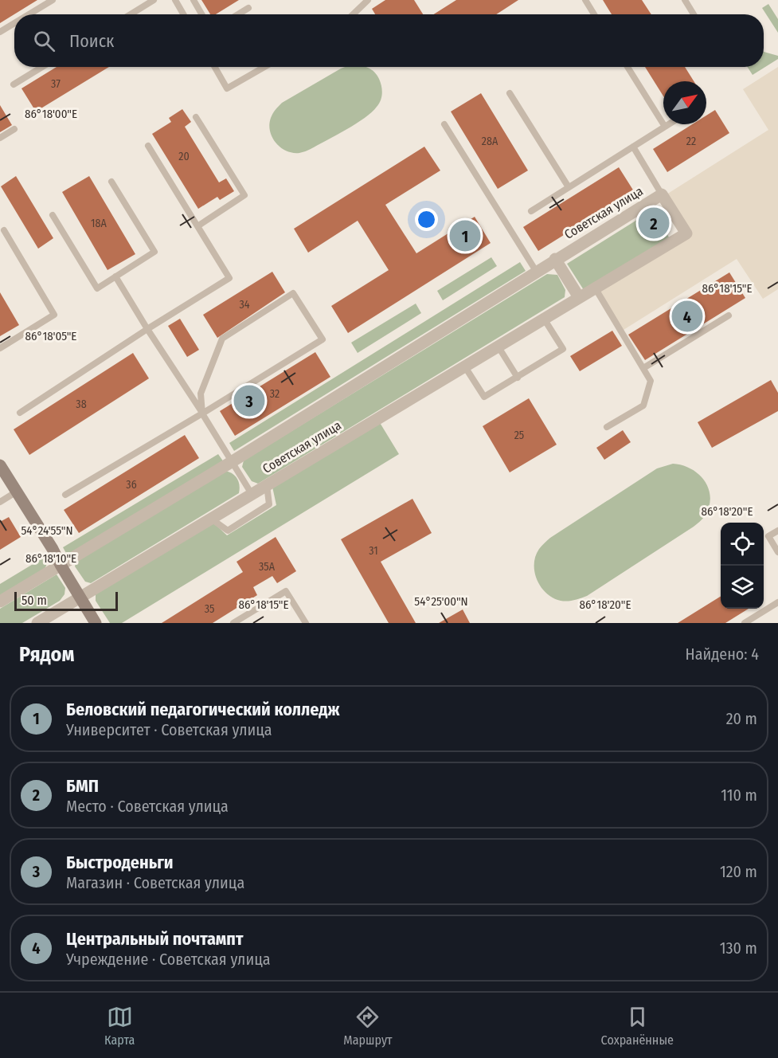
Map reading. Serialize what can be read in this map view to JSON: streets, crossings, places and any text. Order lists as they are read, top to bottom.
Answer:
{
  "streets": {
    "street": ["Советская улица"]
  },
  "house_numbers": [
    "37",
    "28А",
    "22",
    "20",
    "18А",
    "34",
    "32",
    "38",
    "25",
    "36",
    "31",
    "35А",
    "35"
  ],
  "scale_bar": "50 m",
  "north": "top right",
  "page": {
    "search": "Поиск",
    "pins": [
      "2",
      "1",
      "4",
      "3"
    ],
    "scale": "50 m",
    "heading": ["Рядом", "Найдено: 4"],
    "list": [
      {
        "mark": "1",
        "name": "Беловский педагогический колледж",
        "note": "Университет · Советская улица",
        "value": "20 m"
      },
      {
        "mark": "2",
        "name": "БМП",
        "note": "Место · Советская улица",
        "value": "110 m"
      },
      {
        "mark": "3",
        "name": "Быстроденьги",
        "note": "Магазин · Советская улица",
        "value": "120 m"
      },
      {
        "mark": "4",
        "name": "Центральный почтампт",
        "note": "Учреждение · Советская улица",
        "value": "130 m"
      }
    ],
    "nav": ["Карта", "Маршрут", "Сохранённые"]
  },
  "coordinates": [
    "86°18'00\"E",
    "86°18'15\"E",
    "86°18'05\"E",
    "86°18'20\"E",
    "54°24'55\"N",
    "86°18'10\"E",
    "54°25'00\"N"
  ]
}
